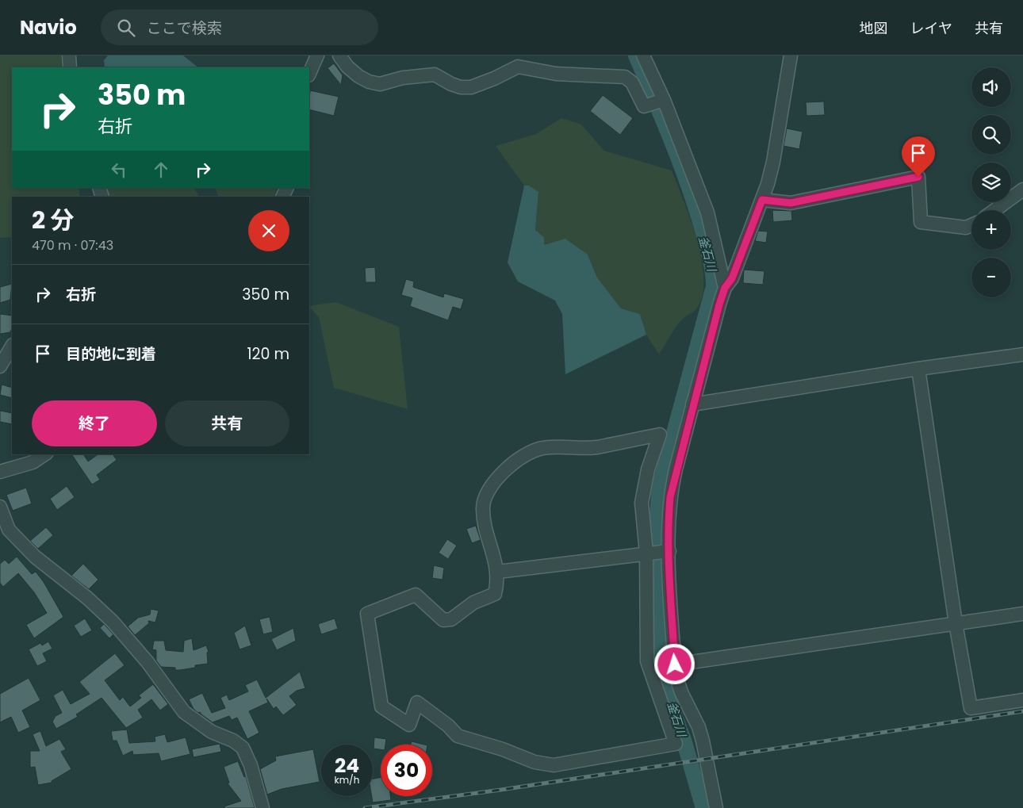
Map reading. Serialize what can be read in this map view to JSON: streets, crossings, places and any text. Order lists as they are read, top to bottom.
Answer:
{
  "water": ["釜石川"],
  "page": {
    "header": "Navio",
    "search": "ここで検索",
    "nav": ["地図", "レイヤ", "共有"],
    "map_buttons": ["+", "−"],
    "turn": ["350 m", "右折"],
    "heading": ["2 分", "470 m · 07:43"],
    "list": [
      {
        "name": "右折",
        "value": "350 m"
      },
      {
        "name": "目的地に到着",
        "value": "120 m"
      }
    ],
    "buttons": ["終了", "共有"],
    "speed": "24 km/h",
    "limit": "30"
  }
}
